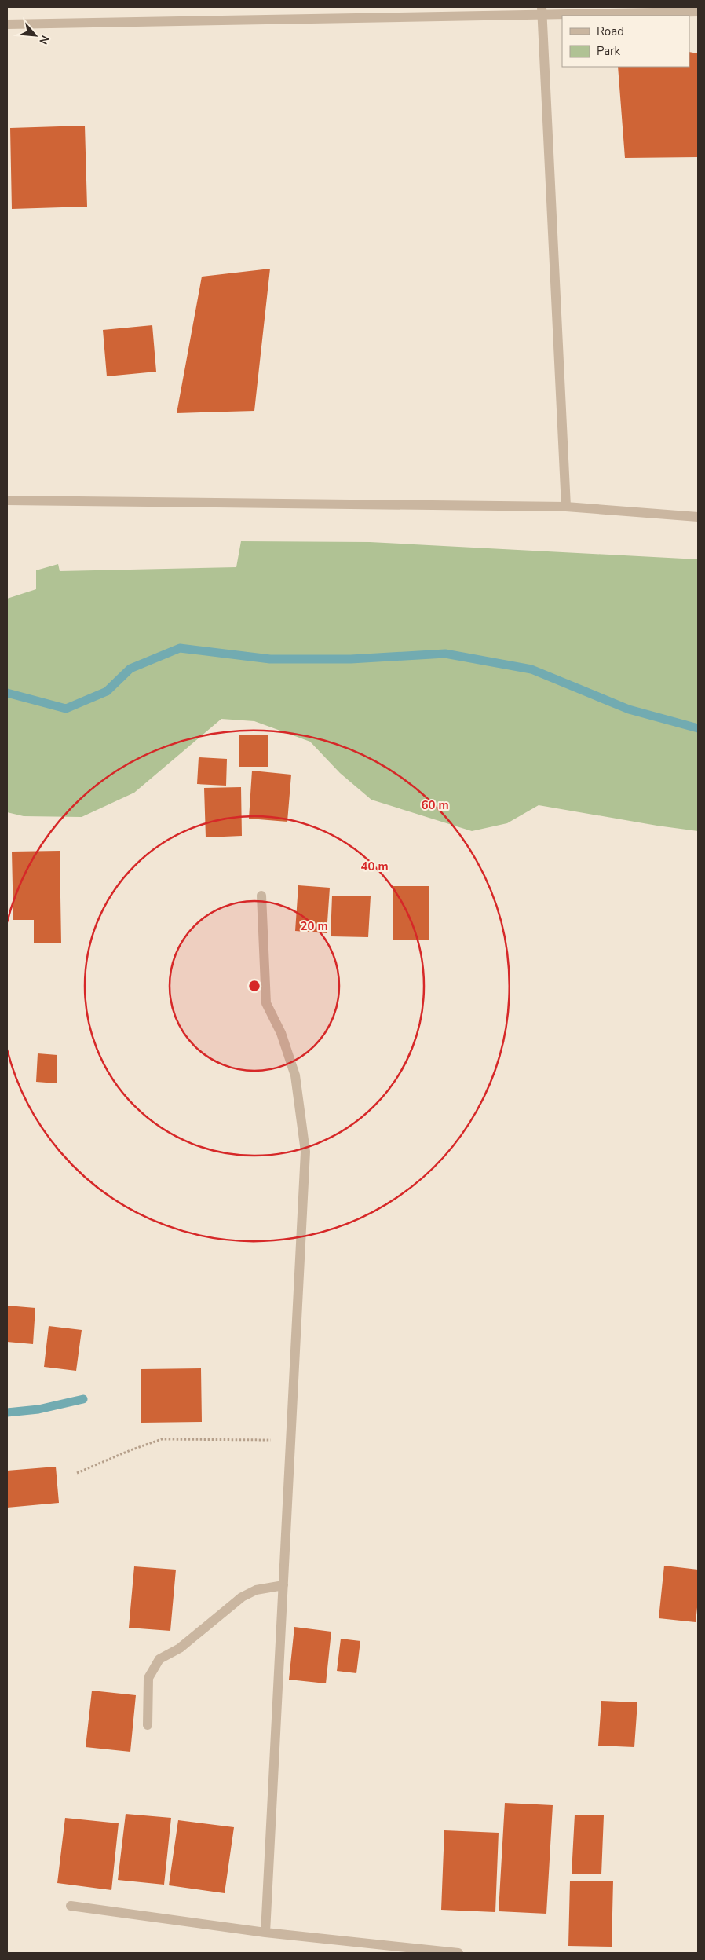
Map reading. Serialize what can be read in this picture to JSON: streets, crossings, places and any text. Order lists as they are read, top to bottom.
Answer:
{
  "legend": ["Road", "Park"],
  "north": "bottom right",
  "rings": ["60 m", "40 m", "20 m"]
}
